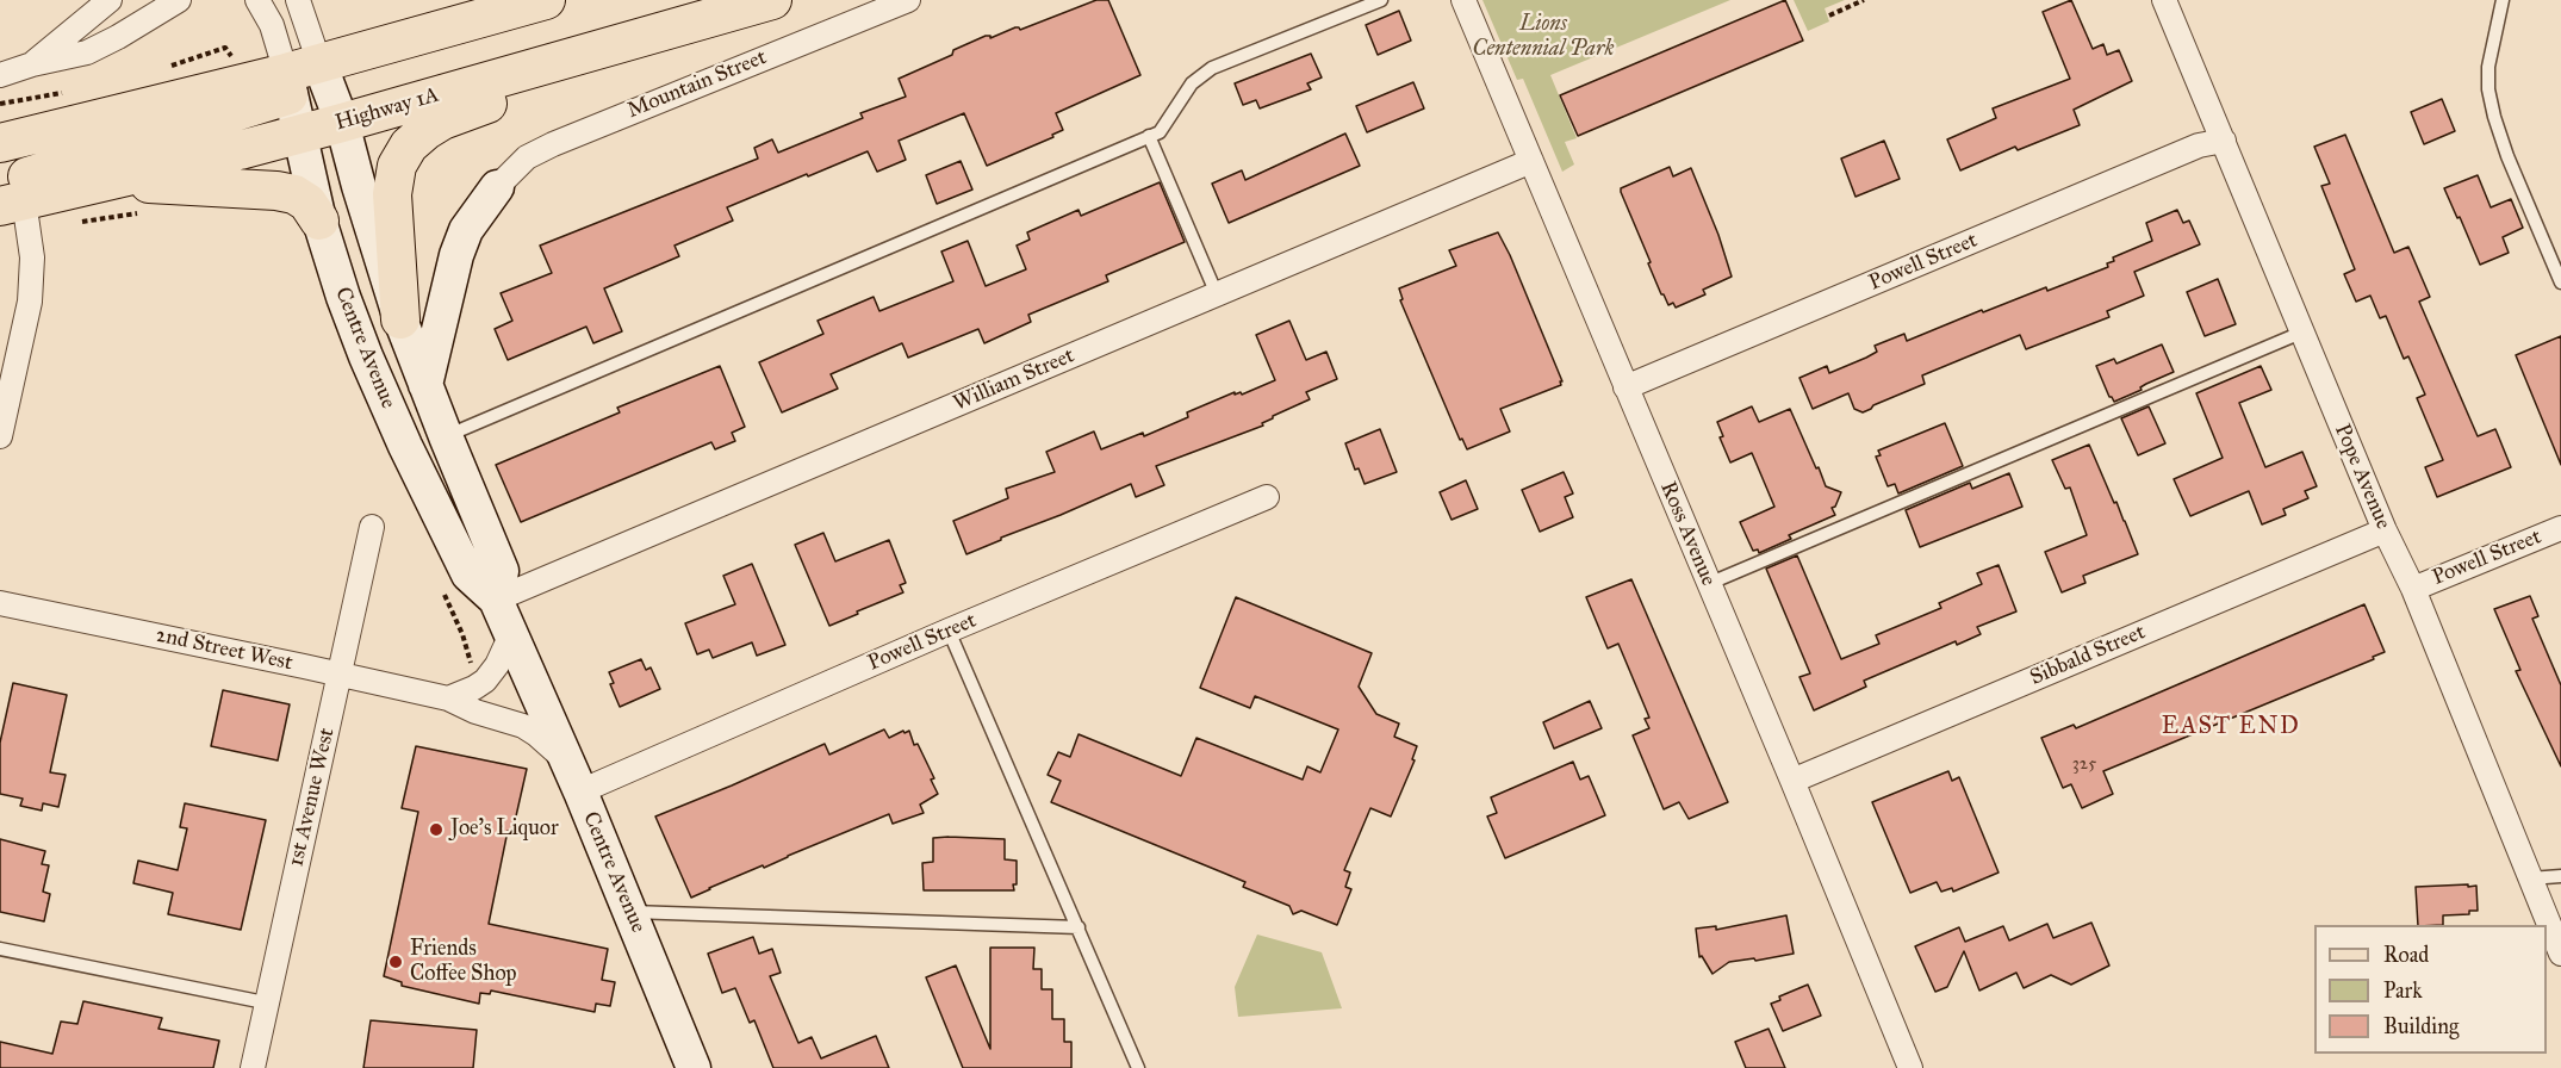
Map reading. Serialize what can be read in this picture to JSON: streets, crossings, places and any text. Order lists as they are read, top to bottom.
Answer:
{
  "streets": {
    "main road": ["Highway 1A", "Centre Avenue"],
    "street": [
      "Mountain Street",
      "Powell Street",
      "William Street",
      "Pope Avenue",
      "Ross Avenue",
      "2nd Street West",
      "Sibbald Street",
      "1st Avenue West"
    ]
  },
  "crossings": [
    ["Highway 1A", "Centre Avenue"],
    ["Powell Street", "Centre Avenue"],
    ["Powell Street", "Pope Avenue"],
    ["Powell Street", "Ross Avenue"],
    ["Powell Street", "2nd Street West"],
    ["Centre Avenue", "William Street"],
    ["Centre Avenue", "2nd Street West"],
    ["William Street", "Ross Avenue"],
    ["Pope Avenue", "Sibbald Street"],
    ["Ross Avenue", "Sibbald Street"],
    ["2nd Street West", "1st Avenue West"]
  ],
  "districts": ["EAST END"],
  "parks": ["Lions Centennial Park"],
  "places": ["Joe's Liquor", "Friends Coffee Shop"],
  "house_numbers": ["325"],
  "legend": ["Road", "Park", "Building"]
}
